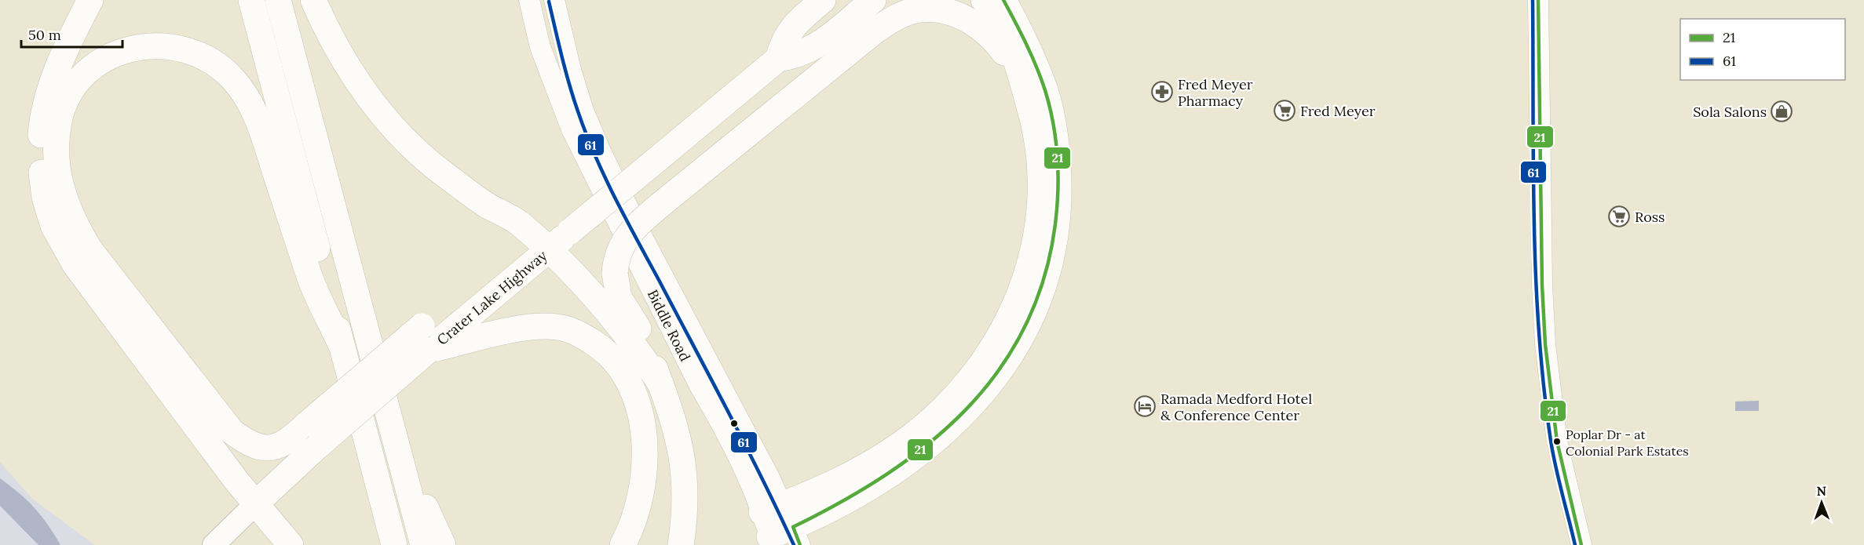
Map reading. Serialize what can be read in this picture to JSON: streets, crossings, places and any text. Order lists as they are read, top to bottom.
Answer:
{
  "streets": {
    "highway": ["Crater Lake Highway"],
    "main road": ["Biddle Road"]
  },
  "places": {
    "pharmacy": ["Fred Meyer Pharmacy"],
    "supermarket": ["Fred Meyer", "Ross"],
    "shop": ["Sola Salons"],
    "hotel": ["Ramada Medford Hotel & Conference Center"],
    "other": ["Poplar Dr - at Colonial Park Estates"]
  },
  "lines": ["transit line 21", "transit line 61"],
  "legend": ["21", "61"],
  "scale_bar": "50 m",
  "north": "top"
}
